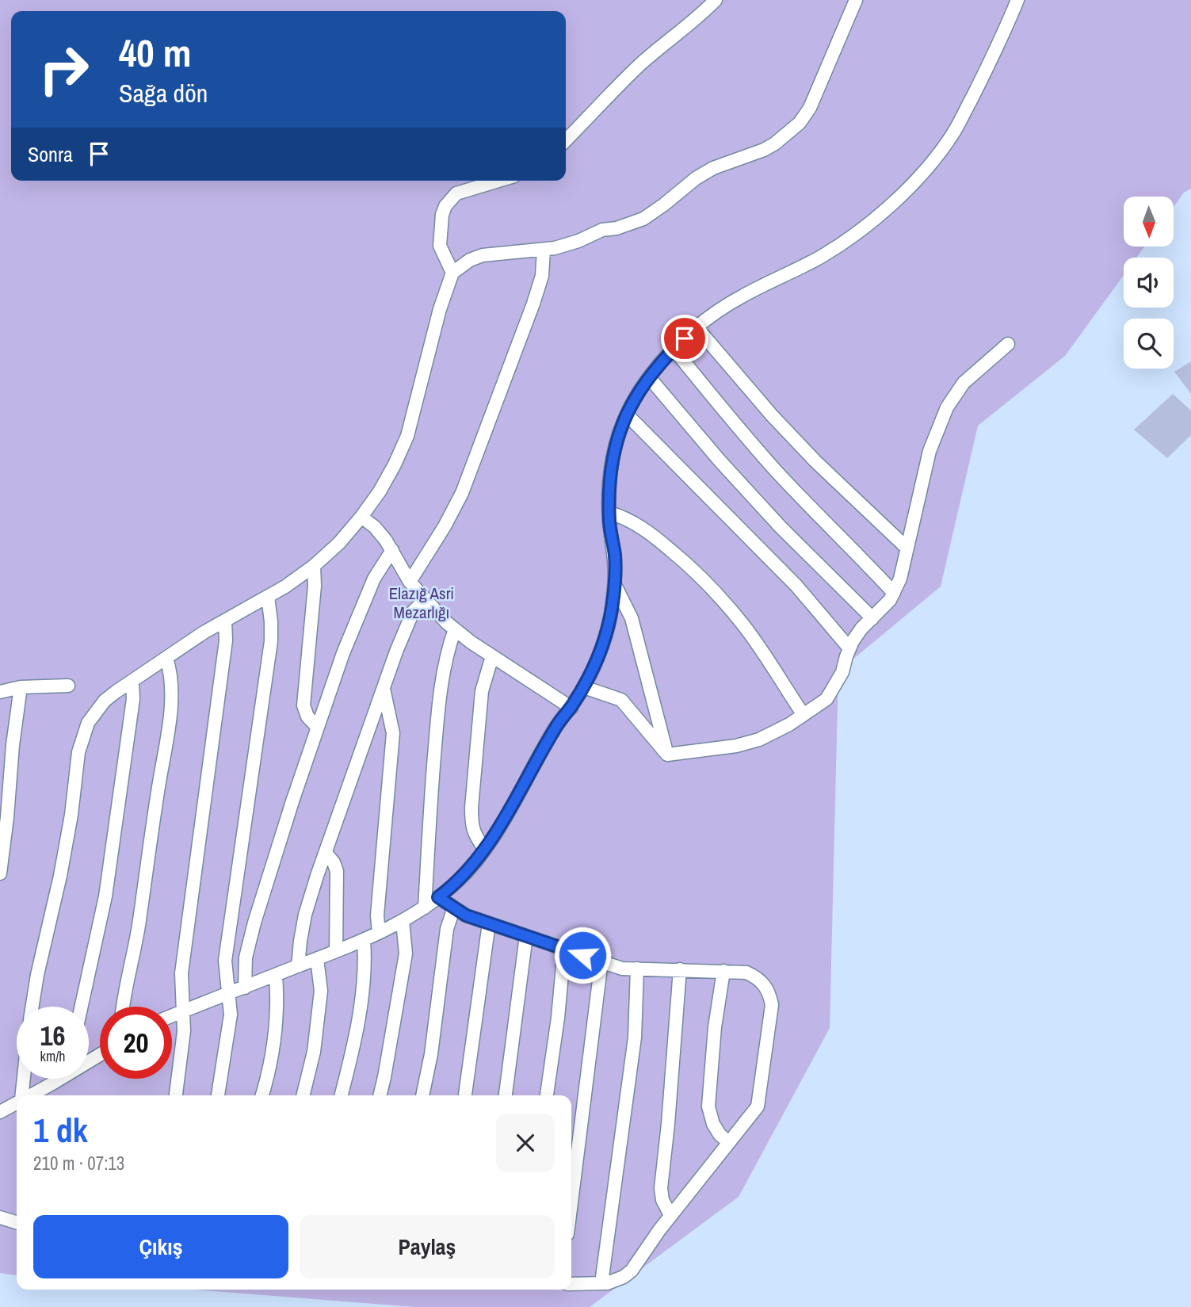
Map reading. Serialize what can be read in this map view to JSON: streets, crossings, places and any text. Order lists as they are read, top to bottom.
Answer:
{
  "parks": ["Elazığ Asri Mezarlığı"],
  "north": "bottom",
  "page": {
    "turn": ["40 m", "Sağa dön"],
    "then": "Sonra",
    "speed": "16 km/h",
    "limit": "20",
    "heading": ["1 dk", "210 m · 07:13"],
    "buttons": ["Çıkış", "Paylaş"]
  }
}
